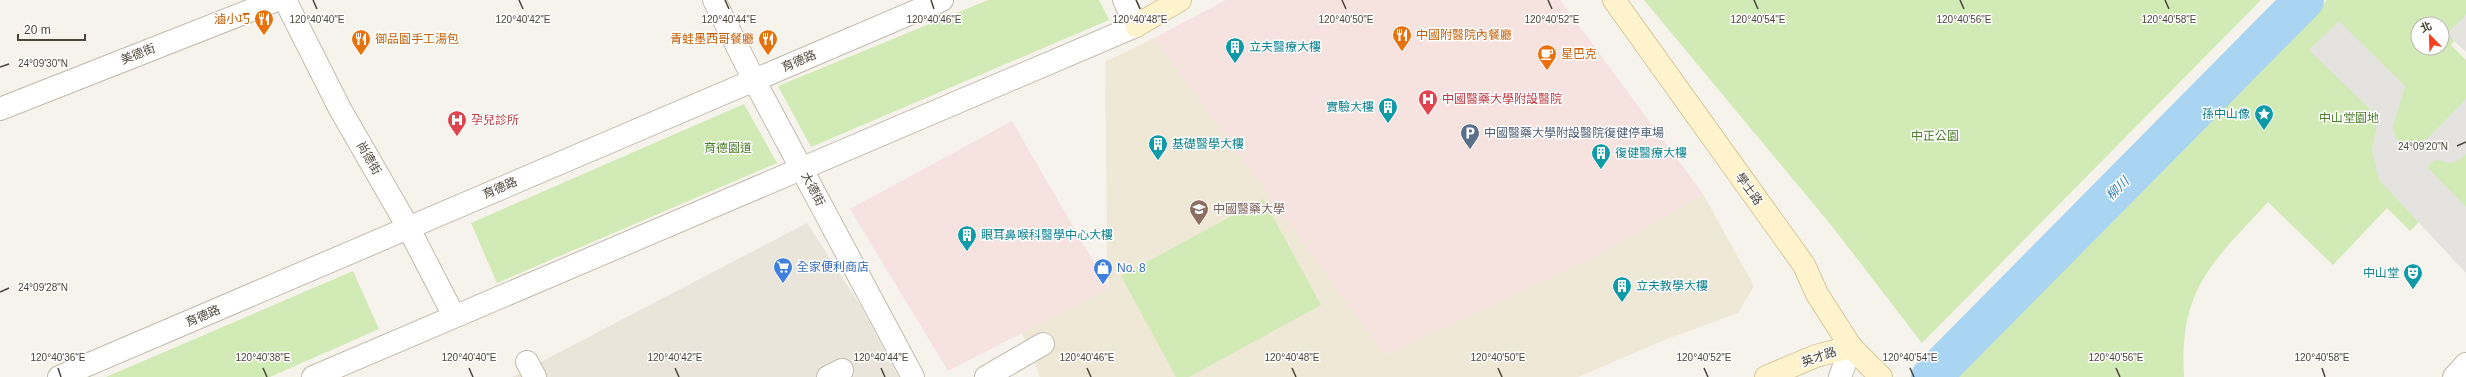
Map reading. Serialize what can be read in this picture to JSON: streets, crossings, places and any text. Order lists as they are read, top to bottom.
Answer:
{
  "streets": {
    "street": [
      "美德街",
      "育德路",
      "尚德街",
      "大德街",
      "學士路",
      "英才路"
    ]
  },
  "crossings": [
    ["育德路", "尚德街"],
    ["育德路", "大德街"],
    ["學士路", "英才路"]
  ],
  "water": ["柳川"],
  "parks": ["中山堂園地", "中正公園", "育德園道"],
  "places": {
    "restaurant": [
      "滷小巧",
      "中國附醫院內餐廳",
      "御品園手工湯包",
      "青蛙墨西哥餐廳"
    ],
    "building": [
      "立夫醫療大樓",
      "實驗大樓",
      "基礎醫學大樓",
      "復健醫療大樓",
      "眼耳鼻喉科醫學中心大樓",
      "立夫教學大樓"
    ],
    "cafe": ["星巴克"],
    "hospital": ["中國醫藥大學附設醫院", "孕兒診所"],
    "place": ["孫中山像"],
    "parking": ["中國醫藥大學附設醫院復健停車場"],
    "school or university": ["中國醫藥大學"],
    "supermarket": ["全家便利商店"],
    "shop": ["No. 8"],
    "theatre": ["中山堂"]
  },
  "scale_bar": "20 m",
  "north": "top left",
  "coordinates": [
    "120°40'40\"E",
    "120°40'42\"E",
    "120°40'44\"E",
    "120°40'46\"E",
    "120°40'48\"E",
    "120°40'50\"E",
    "120°40'52\"E",
    "120°40'54\"E",
    "120°40'58\"E",
    "120°40'56\"E",
    "24°09'30\"N",
    "24°09'20\"N",
    "24°09'28\"N",
    "120°40'36\"E",
    "120°40'38\"E"
  ]
}
